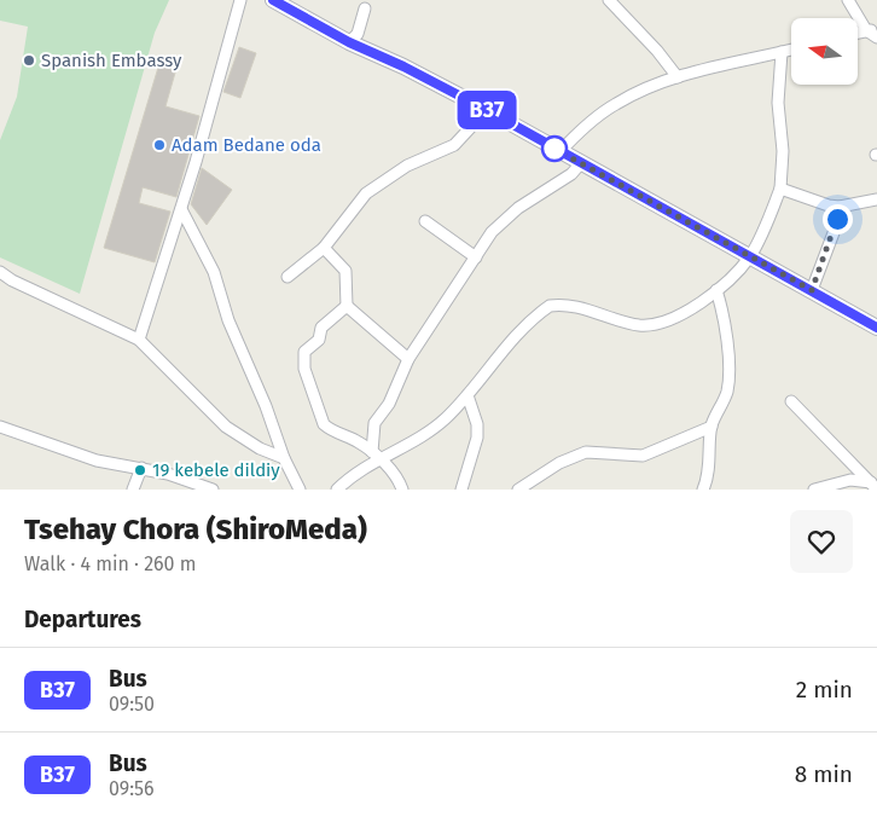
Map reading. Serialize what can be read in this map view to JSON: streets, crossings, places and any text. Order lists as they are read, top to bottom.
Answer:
{
  "places": ["Spanish Embassy", "Adam Bedane oda", "19 kebele dildiy"],
  "lines": ["bus line B37"],
  "north": "left",
  "page": {
    "on_map": "B37",
    "heading": [
      ["Tsehay Chora (ShiroMeda)", "Walk · 4 min · 260 m"],
      "Departures"
    ],
    "list": [
      {
        "mark": "B37",
        "name": "Bus",
        "note": "09:50",
        "value": "2 min"
      },
      {
        "mark": "B37",
        "name": "Bus",
        "note": "09:56",
        "value": "8 min"
      }
    ]
  }
}
